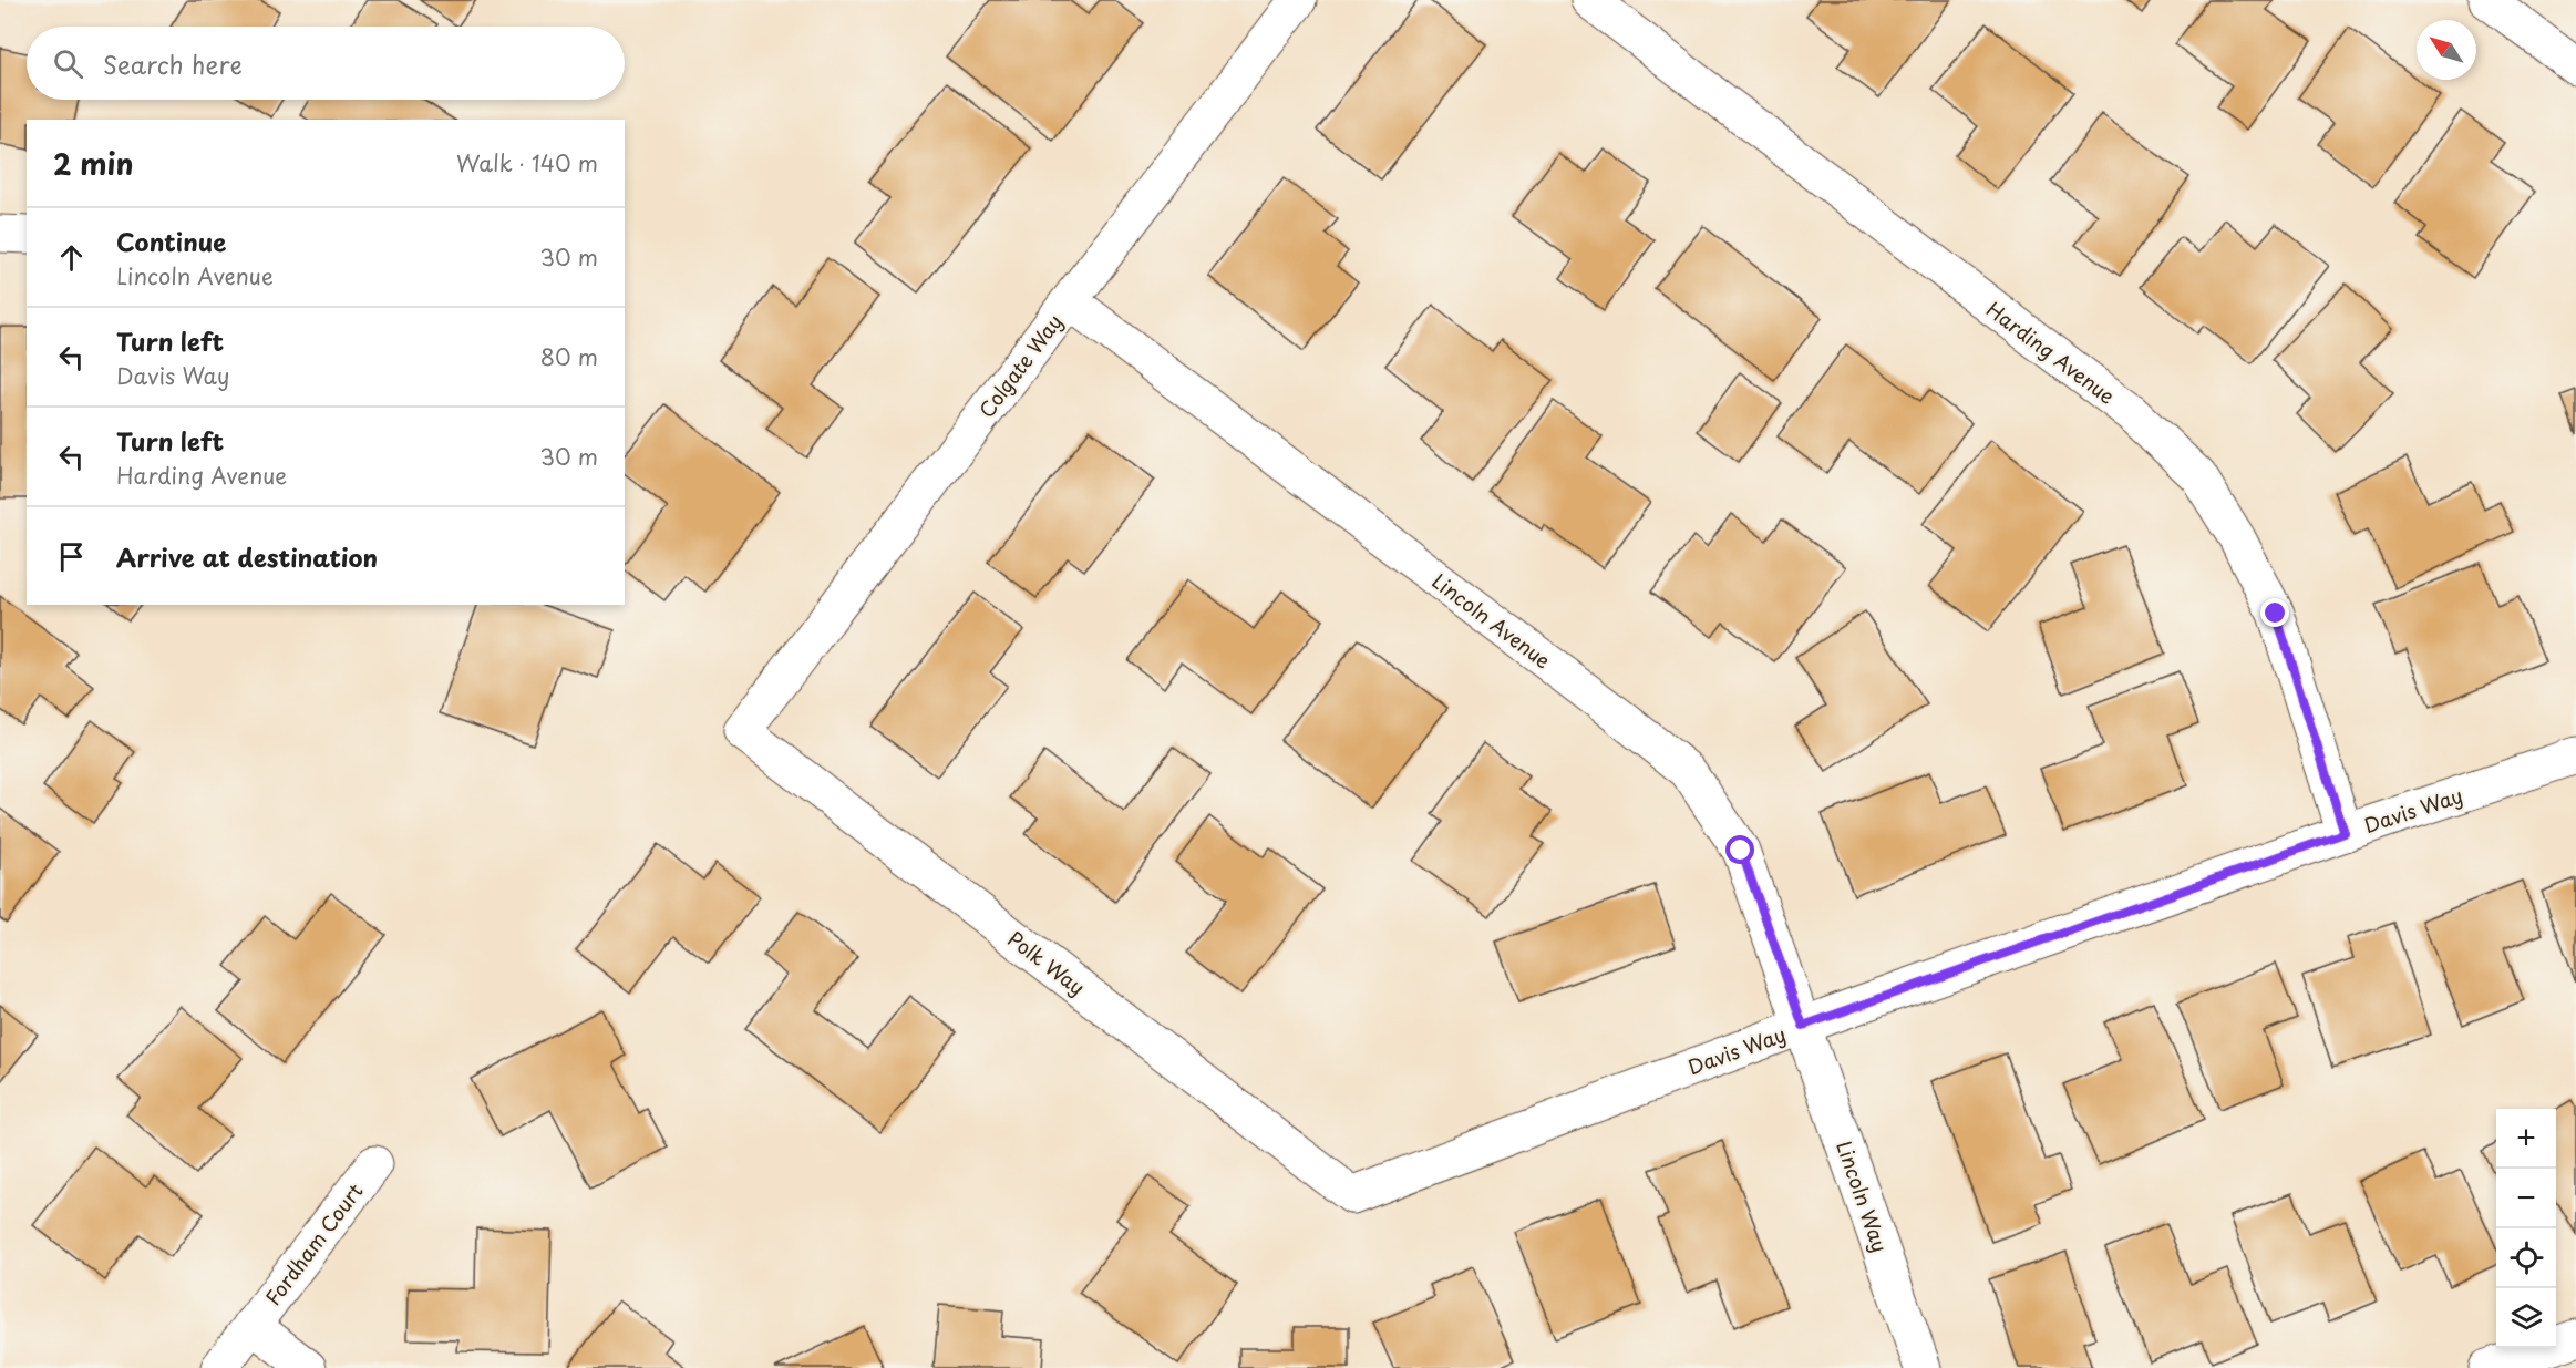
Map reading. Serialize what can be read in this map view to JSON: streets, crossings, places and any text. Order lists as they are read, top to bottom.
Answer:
{
  "streets": {
    "street": [
      "Harding Avenue",
      "Colgate Way",
      "Lincoln Avenue",
      "Davis Way",
      "Polk Way",
      "Lincoln Way",
      "Fordham Court"
    ]
  },
  "crossings": [
    ["Harding Avenue", "Davis Way"],
    ["Colgate Way", "Lincoln Avenue"],
    ["Colgate Way", "Polk Way"],
    ["Lincoln Avenue", "Davis Way"],
    ["Lincoln Avenue", "Lincoln Way"],
    ["Davis Way", "Polk Way"],
    ["Davis Way", "Lincoln Way"]
  ],
  "north": "top left",
  "page": {
    "search": "Search here",
    "heading": ["2 min", "Walk · 140 m"],
    "list": [
      ["Continue", "Lincoln Avenue", "30 m"],
      ["Turn left", "Davis Way", "80 m"],
      ["Turn left", "Harding Avenue", "30 m"],
      "Arrive at destination"
    ],
    "map_buttons": ["+", "−"]
  }
}
